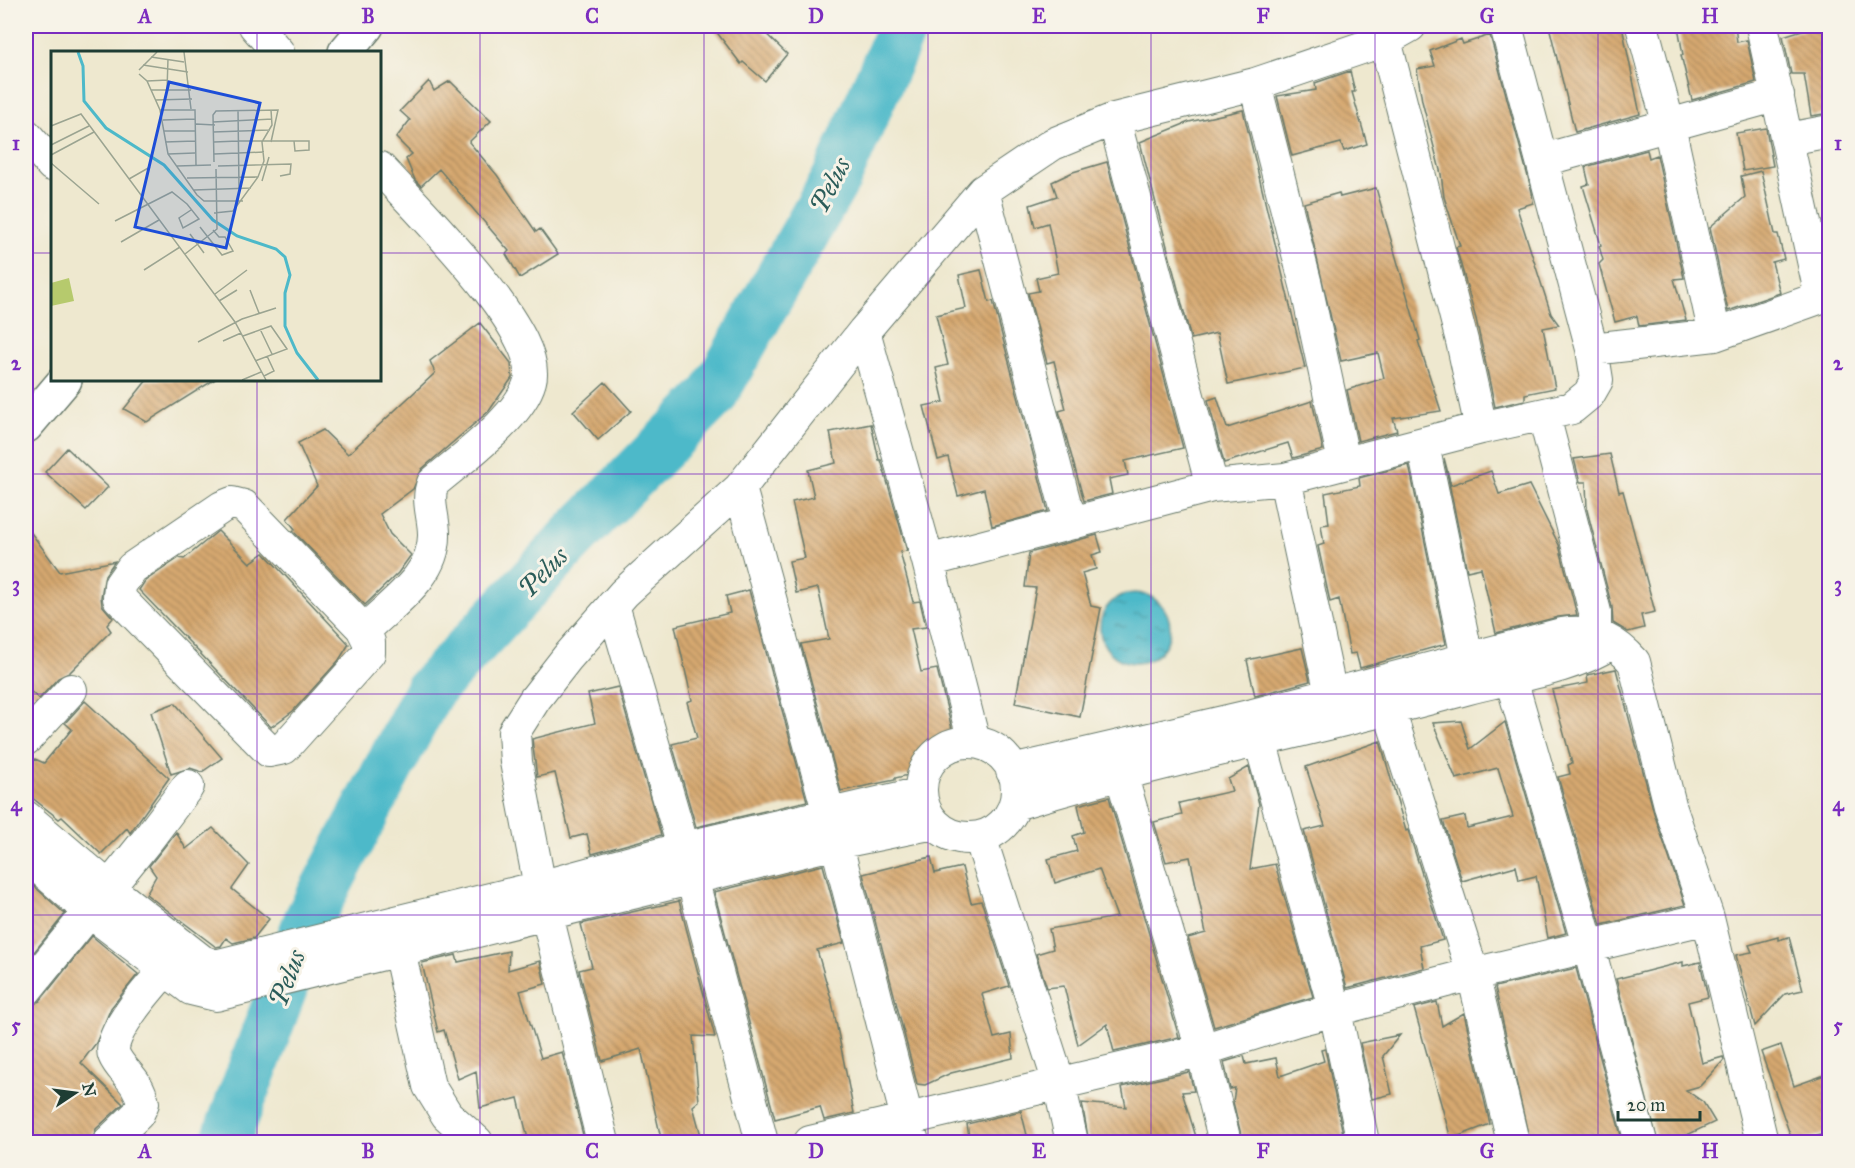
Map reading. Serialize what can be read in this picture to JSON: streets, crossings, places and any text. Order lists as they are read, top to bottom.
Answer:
{
  "water": ["Pelus"],
  "scale_bar": "20 m",
  "north": "right",
  "grid": {
    "columns": [
      "A",
      "B",
      "C",
      "D",
      "E",
      "F",
      "G",
      "H"
    ],
    "rows": [
      "1",
      "2",
      "3",
      "4",
      "5"
    ]
  }
}
